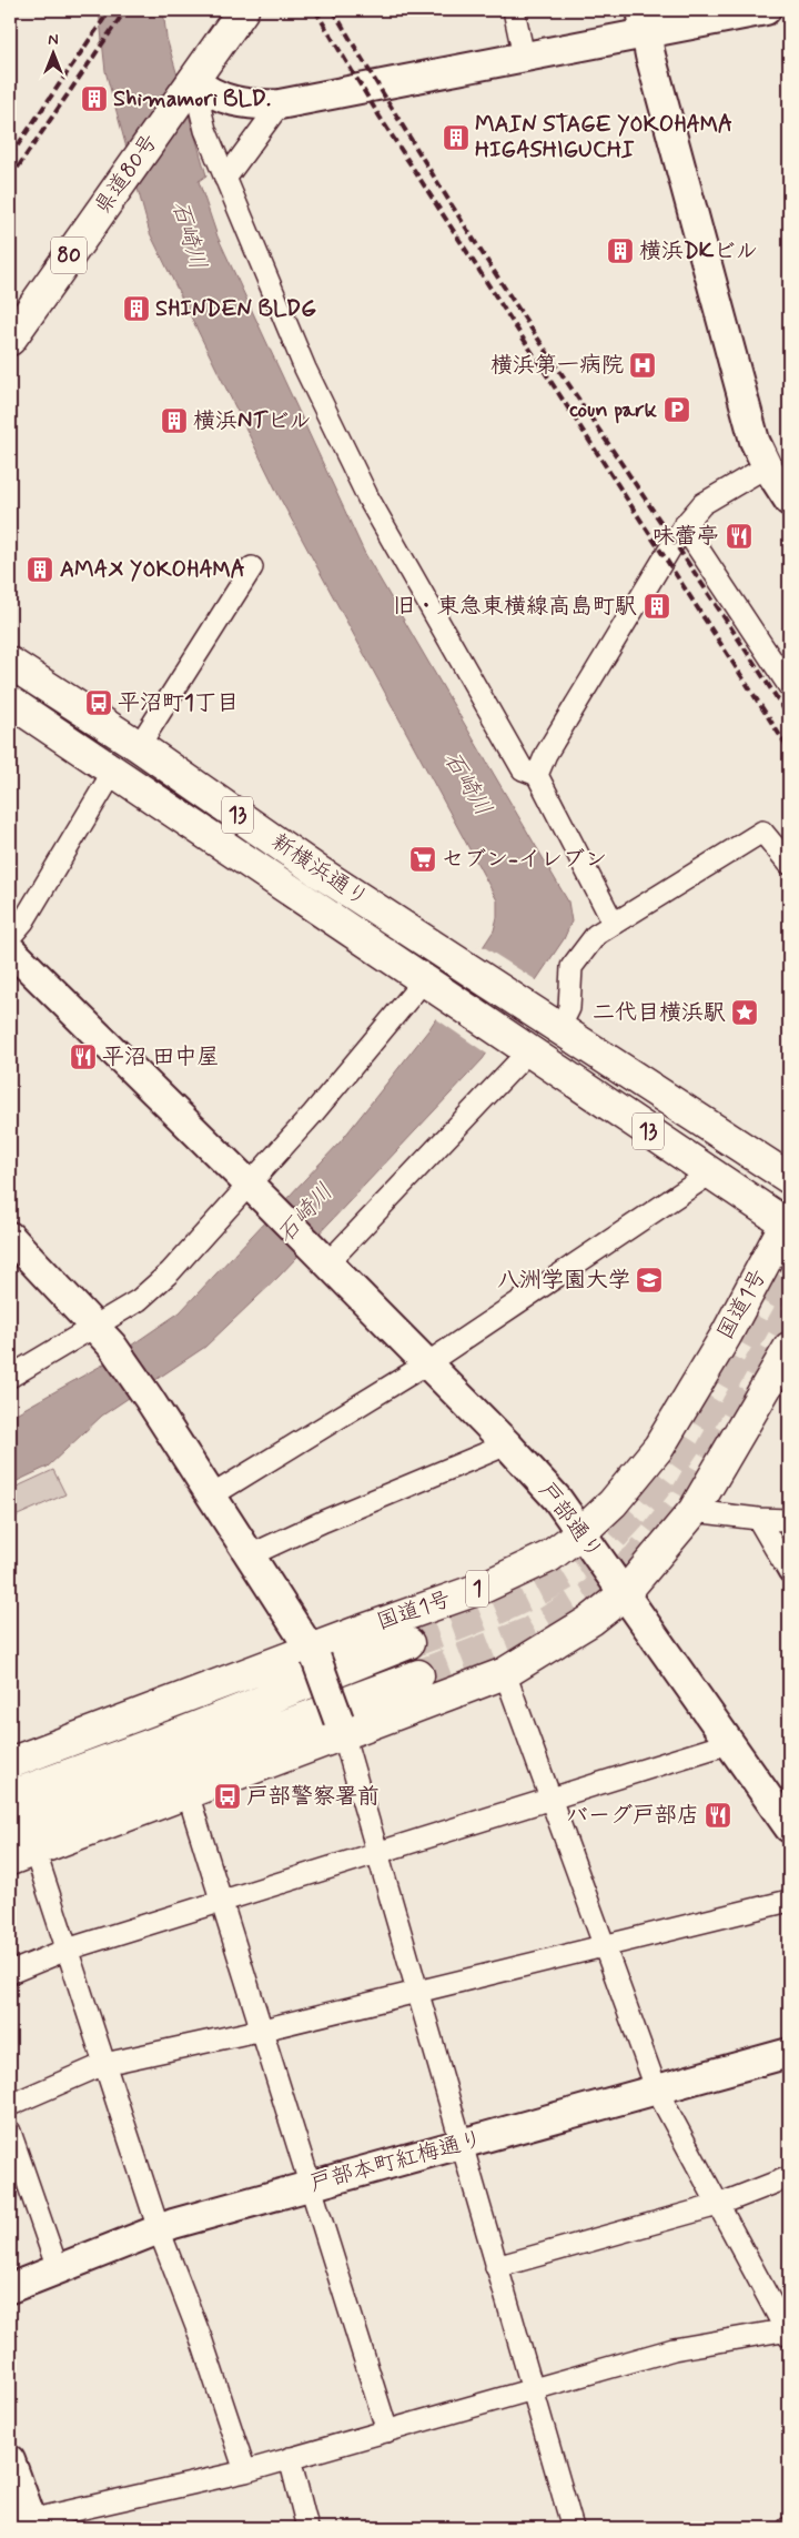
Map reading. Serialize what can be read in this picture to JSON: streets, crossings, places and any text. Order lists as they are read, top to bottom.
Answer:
{
  "streets": {
    "main road": [
      "県道80号",
      "80",
      "13",
      "新横浜通り",
      "国道1号",
      "1"
    ],
    "street": ["戸部通り", "戸部本町紅梅通り"]
  },
  "crossings": [
    ["13", "新横浜通り"],
    ["13", "国道1号"],
    ["国道1号", "戸部通り"]
  ],
  "water": ["石崎川"],
  "places": {
    "building": [
      "Shimamori BLD.",
      "MAIN STAGE YOKOHAMA HIGASHIGUCHI",
      "横浜DKビル",
      "SHINDEN BLDG",
      "横浜NTビル",
      "AMAX YOKOHAMA",
      "旧・東急東横線高島町駅"
    ],
    "hospital": ["横浜第一病院"],
    "parking": ["coun park"],
    "restaurant": ["味蕾亭", "平沼 田中屋", "バーグ戸部店"],
    "bus stop": ["平沼町1丁目", "戸部警察署前"],
    "supermarket": ["セブン-イレブン"],
    "place": ["二代目横浜駅"],
    "school or university": ["八洲学園大学"]
  },
  "north": "top"
}
